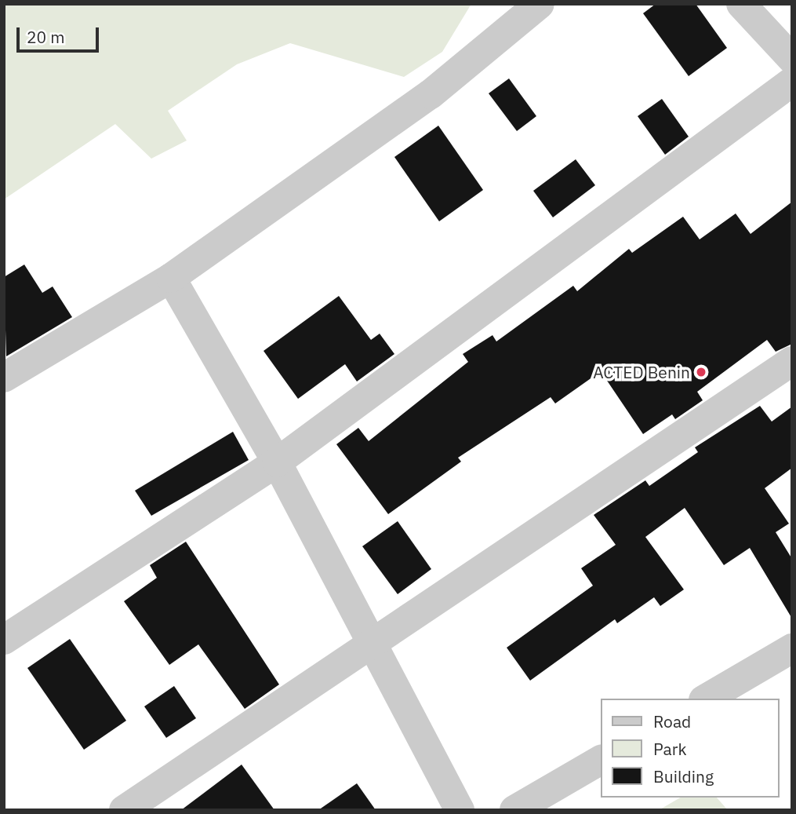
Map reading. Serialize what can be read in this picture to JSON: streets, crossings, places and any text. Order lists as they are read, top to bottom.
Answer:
{
  "places": ["ACTED Benin"],
  "legend": ["Road", "Park", "Building"],
  "scale_bar": "20 m"
}
